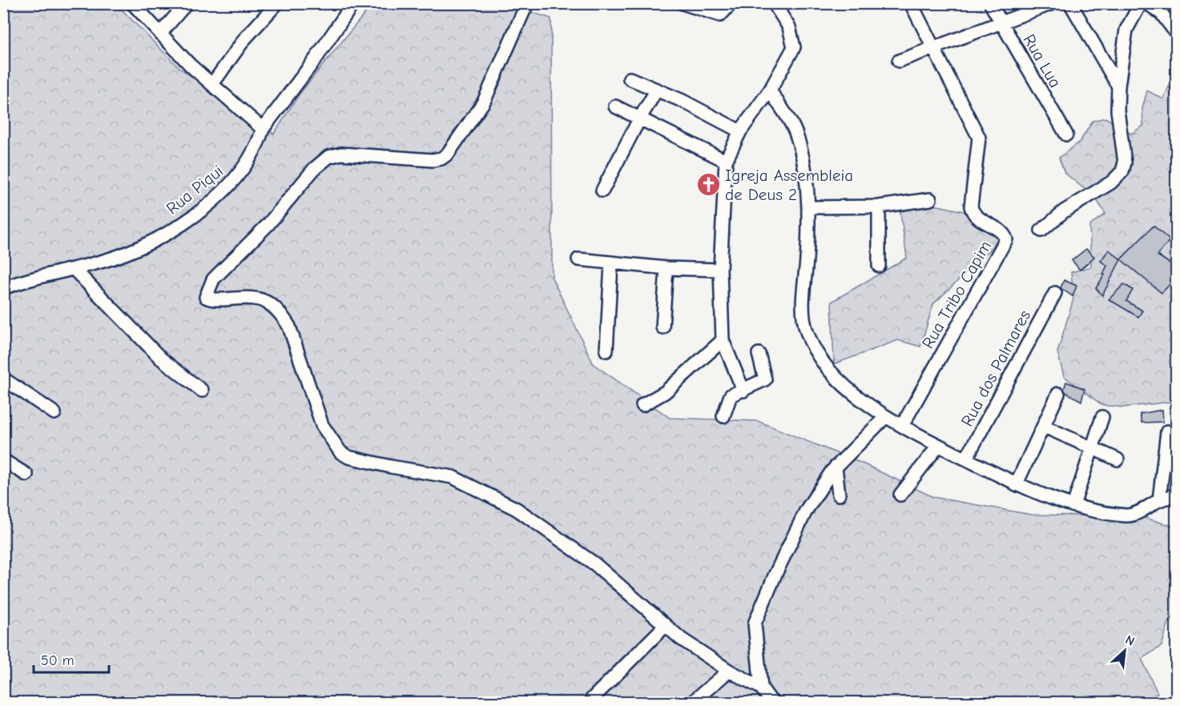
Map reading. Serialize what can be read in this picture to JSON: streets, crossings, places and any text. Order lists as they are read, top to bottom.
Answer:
{
  "streets": {
    "street": [
      "Rua Lua",
      "Rua Piqui",
      "Rua Tribo Capim",
      "Rua dos Palmares"
    ]
  },
  "places": {
    "church": ["Igreja Assembleia de Deus 2"]
  },
  "scale_bar": "50 m",
  "north": "top right"
}
